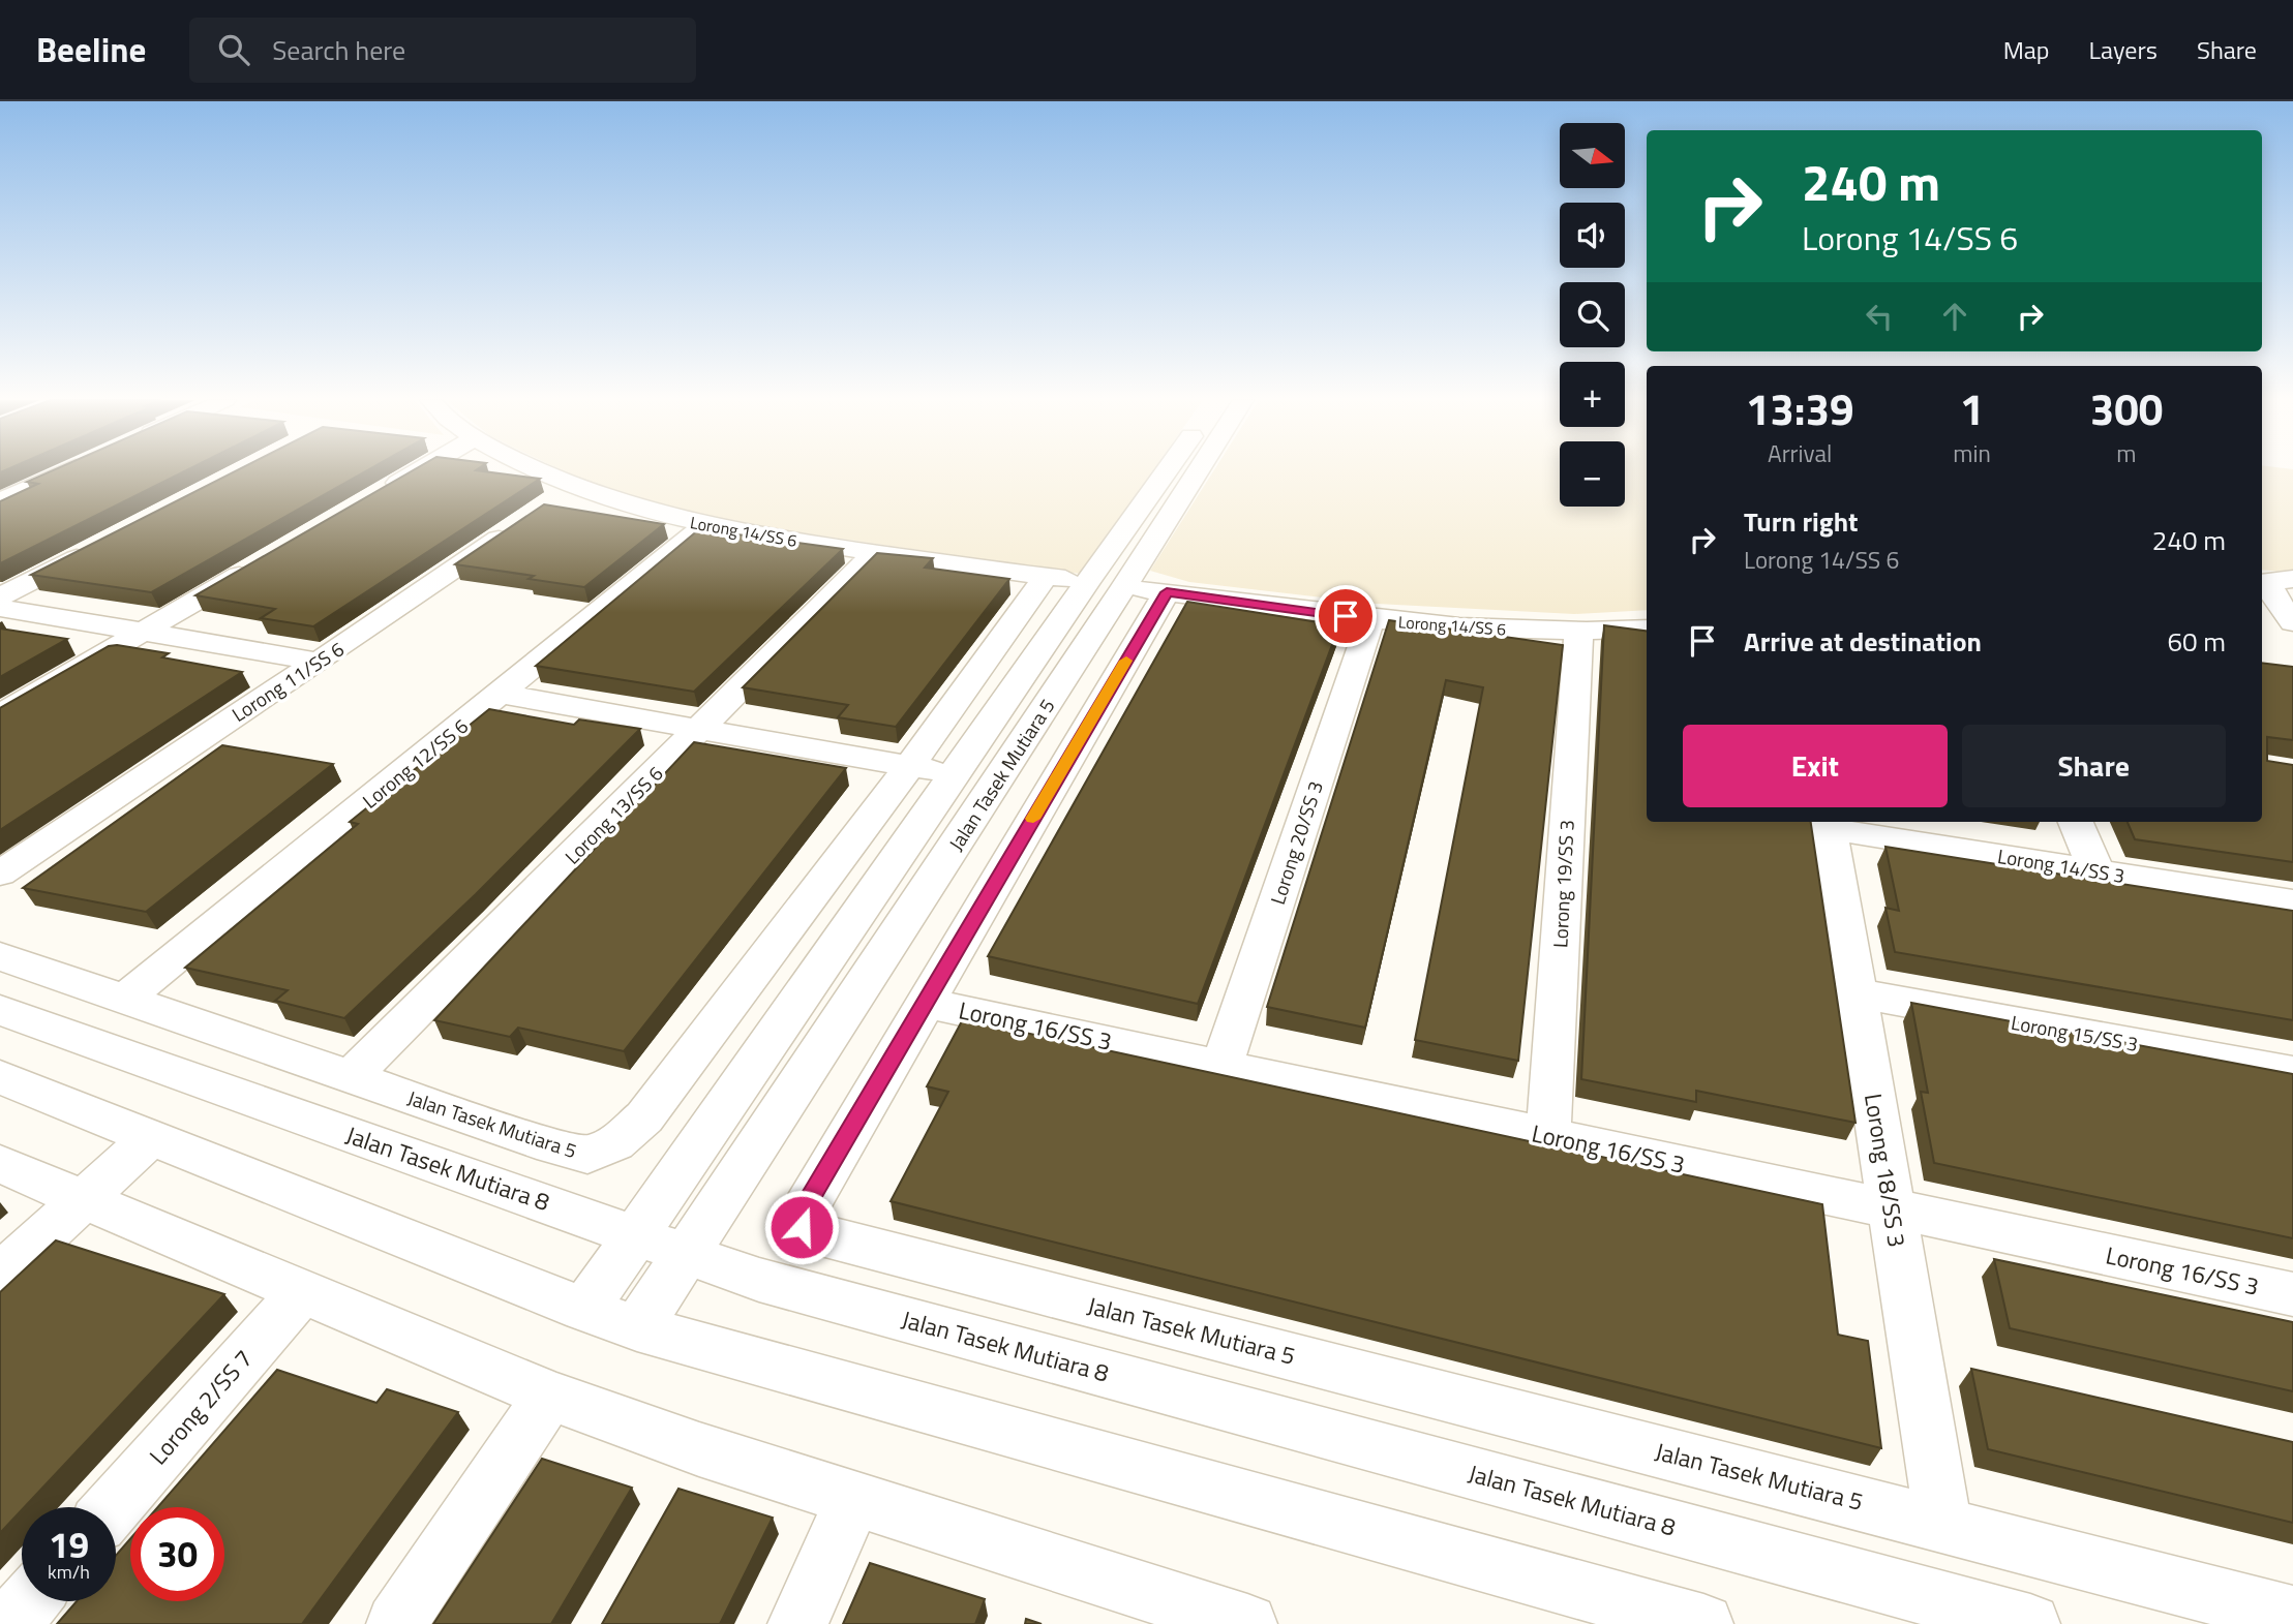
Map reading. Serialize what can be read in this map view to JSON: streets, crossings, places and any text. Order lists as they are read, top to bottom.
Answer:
{
  "streets": {
    "street": [
      "Lorong 14/SS 6",
      "Lorong 11/SS 6",
      "Lorong 12/SS 6",
      "Jalan Tasek Mutiara 5",
      "Lorong 13/SS 6",
      "Lorong 20/SS 3",
      "Lorong 14/SS 3",
      "Lorong 19/SS 3",
      "Lorong 16/SS 3",
      "Lorong 15/SS 3",
      "Jalan Tasek Mutiara 8",
      "Lorong 18/SS 3",
      "Lorong 2/SS 7"
    ]
  },
  "crossings": [
    ["Lorong 14/SS 6", "Lorong 11/SS 6"],
    ["Lorong 14/SS 6", "Lorong 12/SS 6"],
    ["Lorong 14/SS 6", "Jalan Tasek Mutiara 5"],
    ["Lorong 14/SS 6", "Lorong 13/SS 6"],
    ["Lorong 14/SS 6", "Lorong 20/SS 3"],
    ["Lorong 14/SS 6", "Lorong 19/SS 3"],
    ["Jalan Tasek Mutiara 5", "Lorong 13/SS 6"],
    ["Jalan Tasek Mutiara 5", "Lorong 16/SS 3"],
    ["Jalan Tasek Mutiara 5", "Jalan Tasek Mutiara 8"],
    ["Jalan Tasek Mutiara 5", "Lorong 18/SS 3"],
    ["Lorong 20/SS 3", "Lorong 16/SS 3"],
    ["Lorong 14/SS 3", "Lorong 18/SS 3"],
    ["Lorong 19/SS 3", "Lorong 16/SS 3"],
    ["Lorong 16/SS 3", "Lorong 18/SS 3"],
    ["Lorong 15/SS 3", "Lorong 18/SS 3"]
  ],
  "north": "right",
  "page": {
    "header": "Beeline",
    "search": "Search here",
    "nav": ["Map", "Layers", "Share"],
    "map_buttons": ["+", "−"],
    "turn": ["240 m", "Lorong 14/SS 6"],
    "eta": [
      "13:39",
      "Arrival",
      "1",
      "min",
      "300",
      "m"
    ],
    "list": [
      {
        "name": "Turn right",
        "note": "Lorong 14/SS 6",
        "value": "240 m"
      },
      {
        "name": "Arrive at destination",
        "value": "60 m"
      }
    ],
    "buttons": ["Exit", "Share"],
    "speed": "19 km/h",
    "limit": "30"
  }
}
